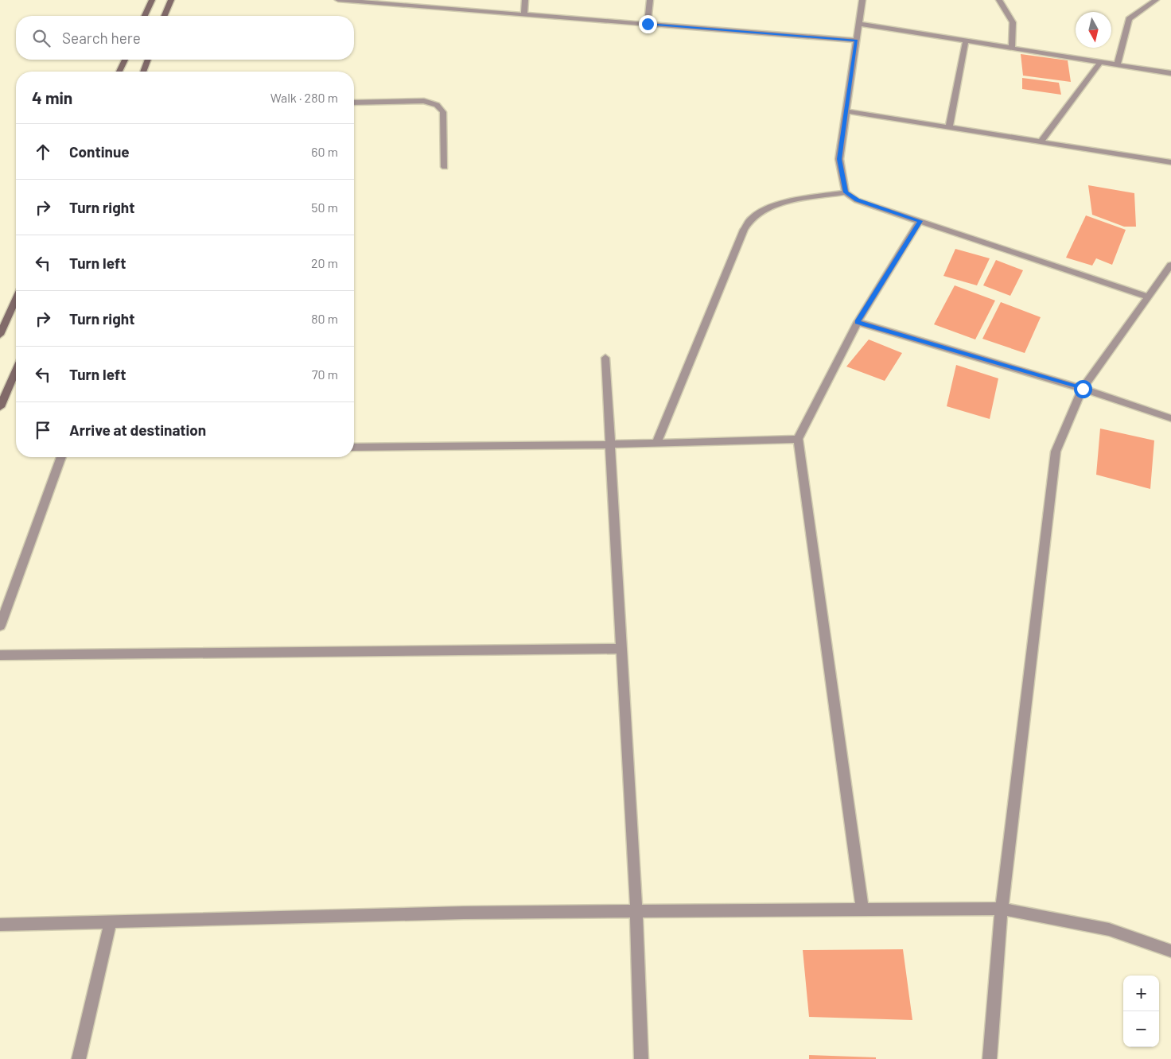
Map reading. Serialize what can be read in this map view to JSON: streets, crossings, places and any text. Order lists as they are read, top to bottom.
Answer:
{
  "north": "bottom",
  "page": {
    "search": "Search here",
    "heading": ["4 min", "Walk · 280 m"],
    "list": [
      ["Continue", "60 m"],
      ["Turn right", "50 m"],
      ["Turn left", "20 m"],
      ["Turn right", "80 m"],
      ["Turn left", "70 m"],
      "Arrive at destination"
    ],
    "map_buttons": ["+", "−"]
  }
}
